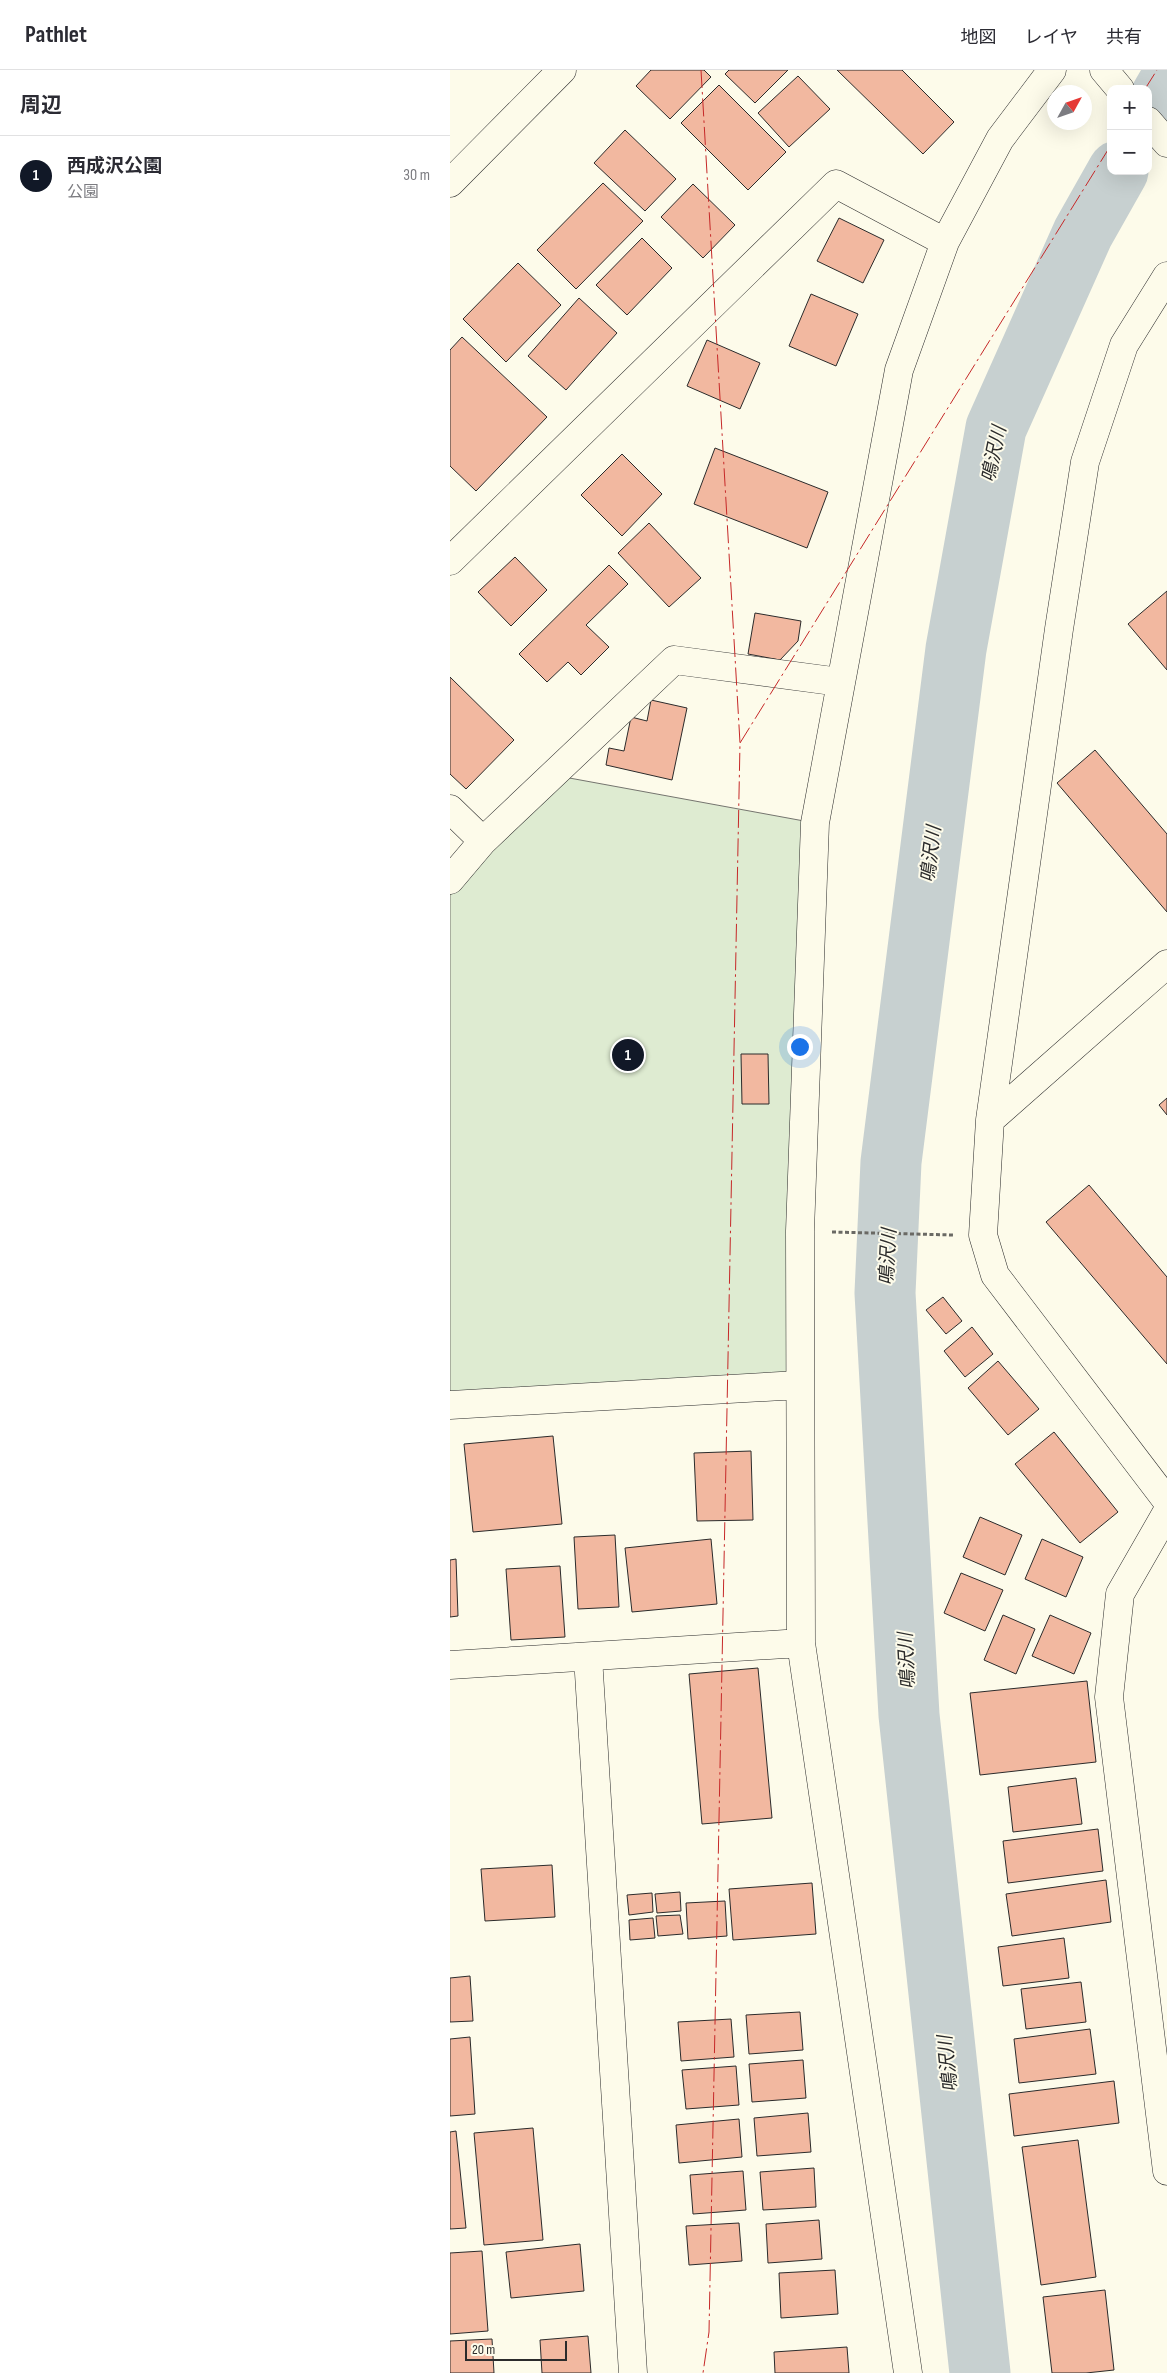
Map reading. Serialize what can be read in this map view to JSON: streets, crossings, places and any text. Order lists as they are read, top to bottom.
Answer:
{
  "water": ["鳴沢川"],
  "scale_bar": "20 m",
  "north": "top right",
  "page": {
    "header": "Pathlet",
    "nav": ["地図", "レイヤ", "共有"],
    "heading": "周辺",
    "map_buttons": ["+", "−"],
    "list": [
      {
        "mark": "1",
        "name": "西成沢公園",
        "note": "公園",
        "value": "30 m"
      }
    ],
    "pins": "1",
    "scale": "20 m"
  }
}
